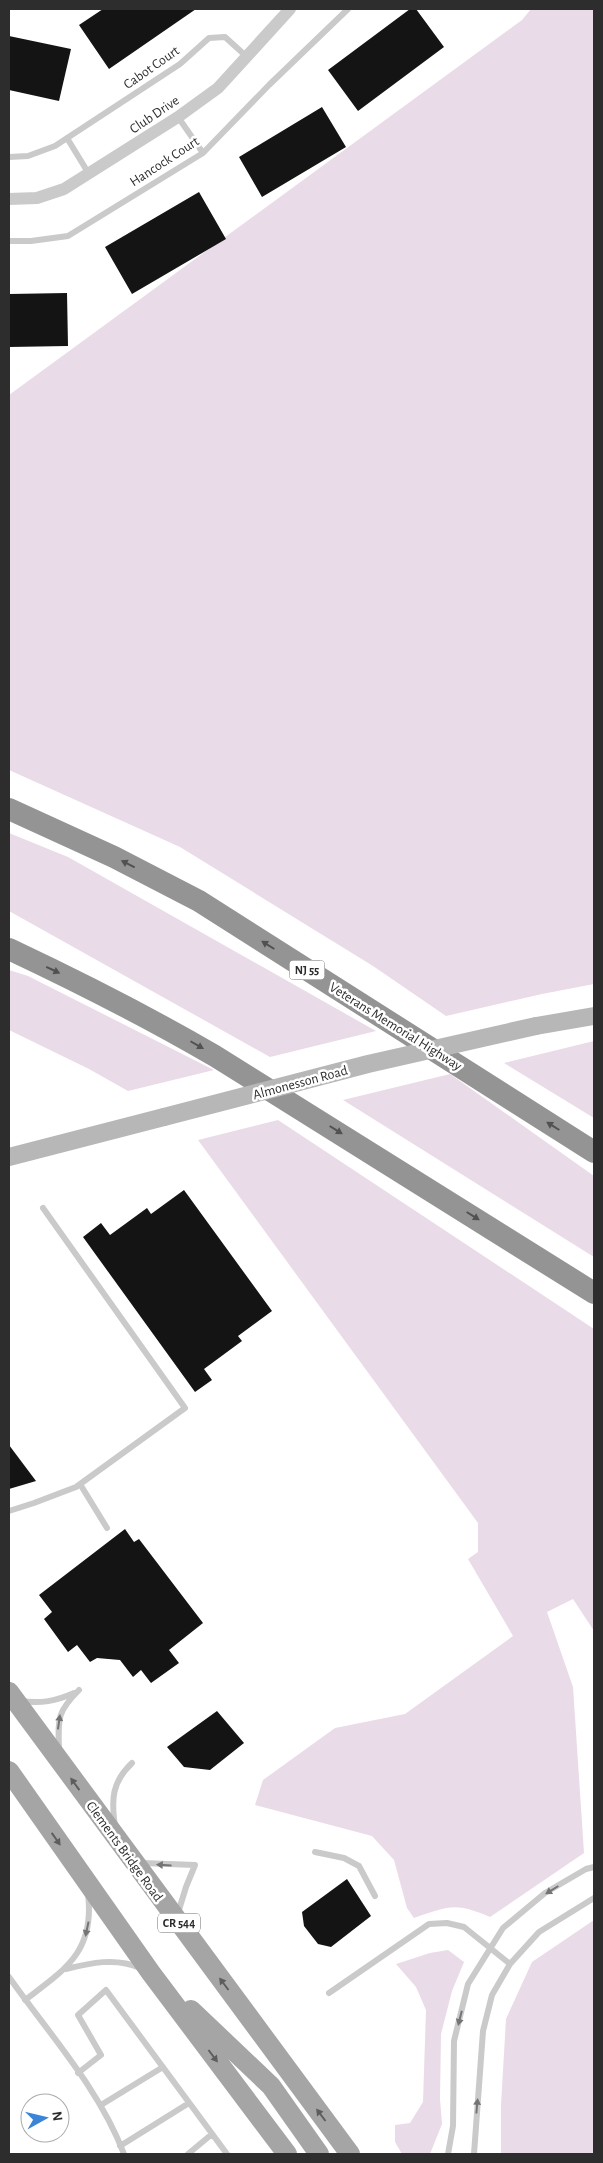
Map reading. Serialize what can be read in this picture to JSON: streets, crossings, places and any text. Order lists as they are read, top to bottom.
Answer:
{
  "streets": {
    "highway": ["NJ 55", "Veterans Memorial Highway"],
    "main road": ["Almonesson Road", "Clements Bridge Road", "CR 544"],
    "street": ["Club Drive"],
    "lane": ["Cabot Court", "Hancock Court"]
  },
  "crossings": [
    ["Cabot Court", "Club Drive"]
  ],
  "north": "right"
}
